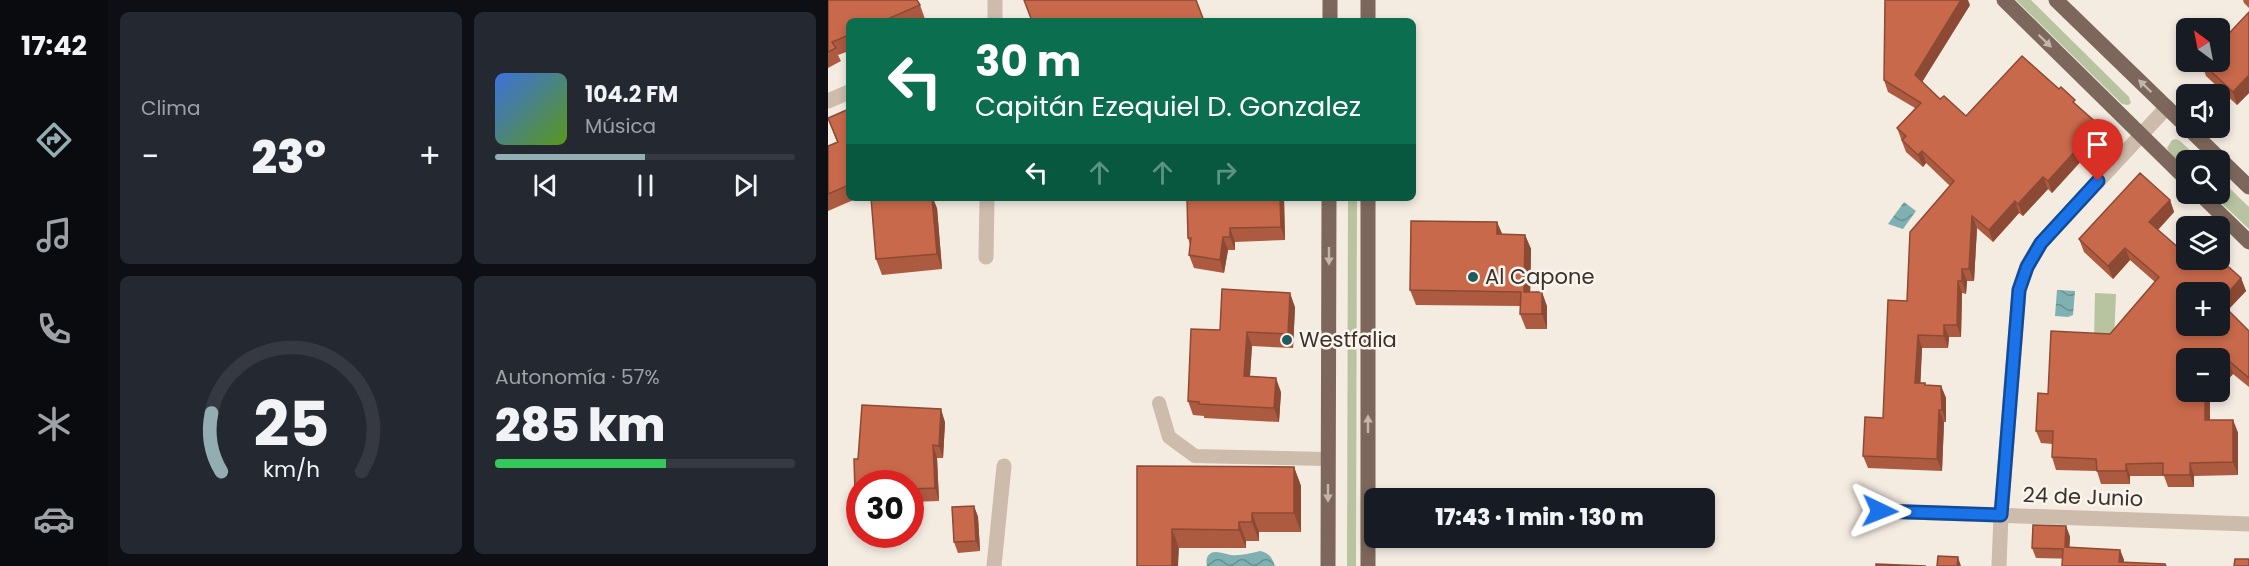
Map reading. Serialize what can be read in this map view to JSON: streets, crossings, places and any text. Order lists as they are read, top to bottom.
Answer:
{
  "streets": {
    "street": ["24 de Junio"]
  },
  "places": ["Al Capone", "Westfalia"],
  "north": "top left",
  "page": {
    "tabs": "17:42",
    "tile": [
      "Clima",
      ["Autonomía · 57%", "285 km"]
    ],
    "map_buttons": ["+", "−"],
    "turn": ["30 m", "Capitán Ezequiel D. Gonzalez"],
    "song": ["104.2 FM", "Música"],
    "heat": ["−", "23°", "+"],
    "limit": "30",
    "trip": "17:43 · 1 min · 130 m",
    "gauge": ["25", "km/h"]
  }
}
